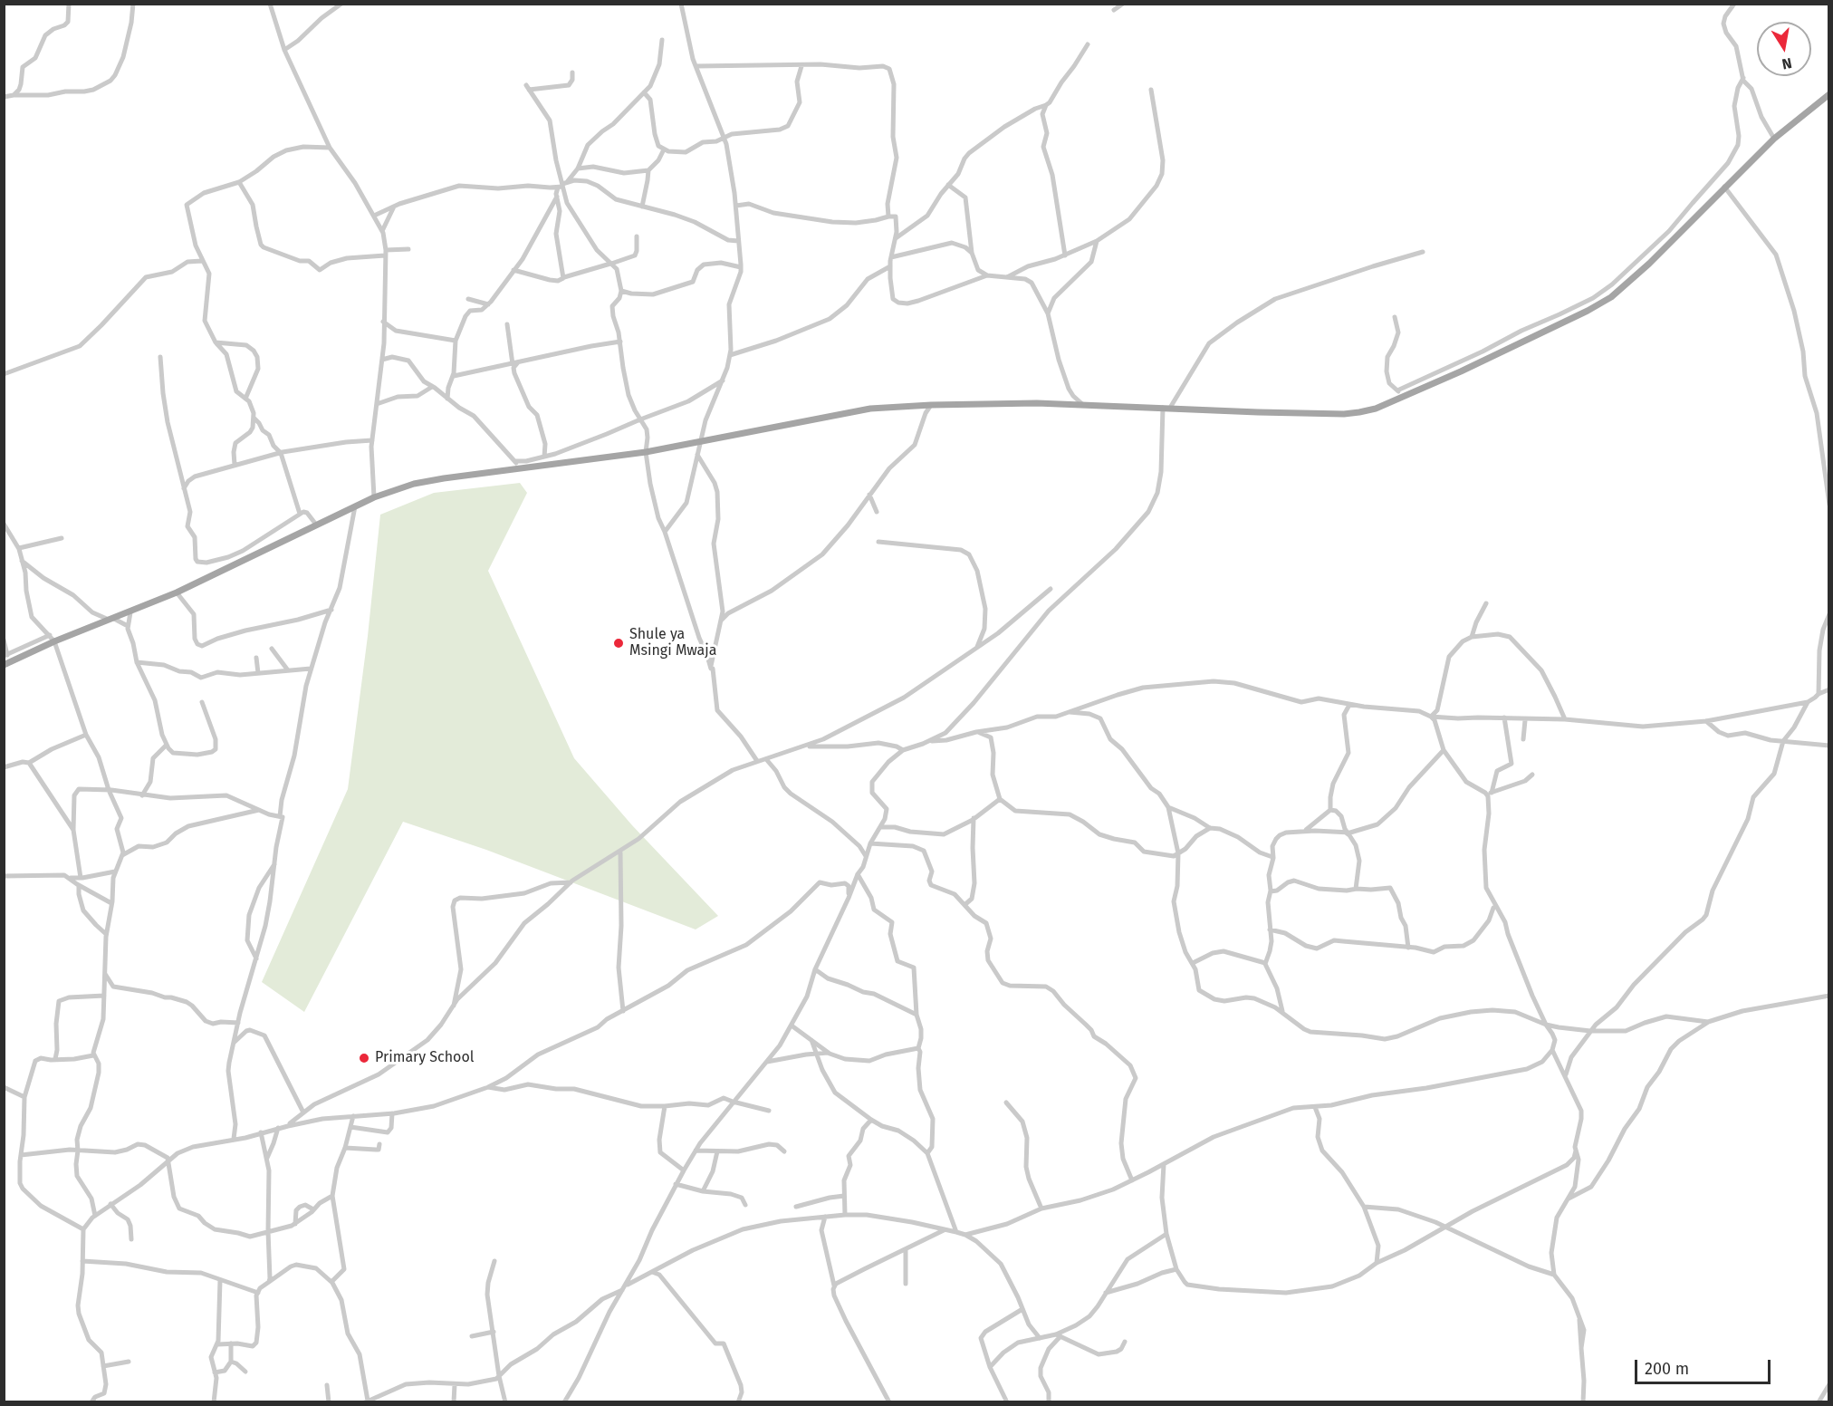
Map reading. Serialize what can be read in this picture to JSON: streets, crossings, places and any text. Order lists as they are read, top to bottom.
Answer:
{
  "places": ["Shule ya Msingi Mwaja", "Primary School"],
  "scale_bar": "200 m",
  "north": "bottom"
}
